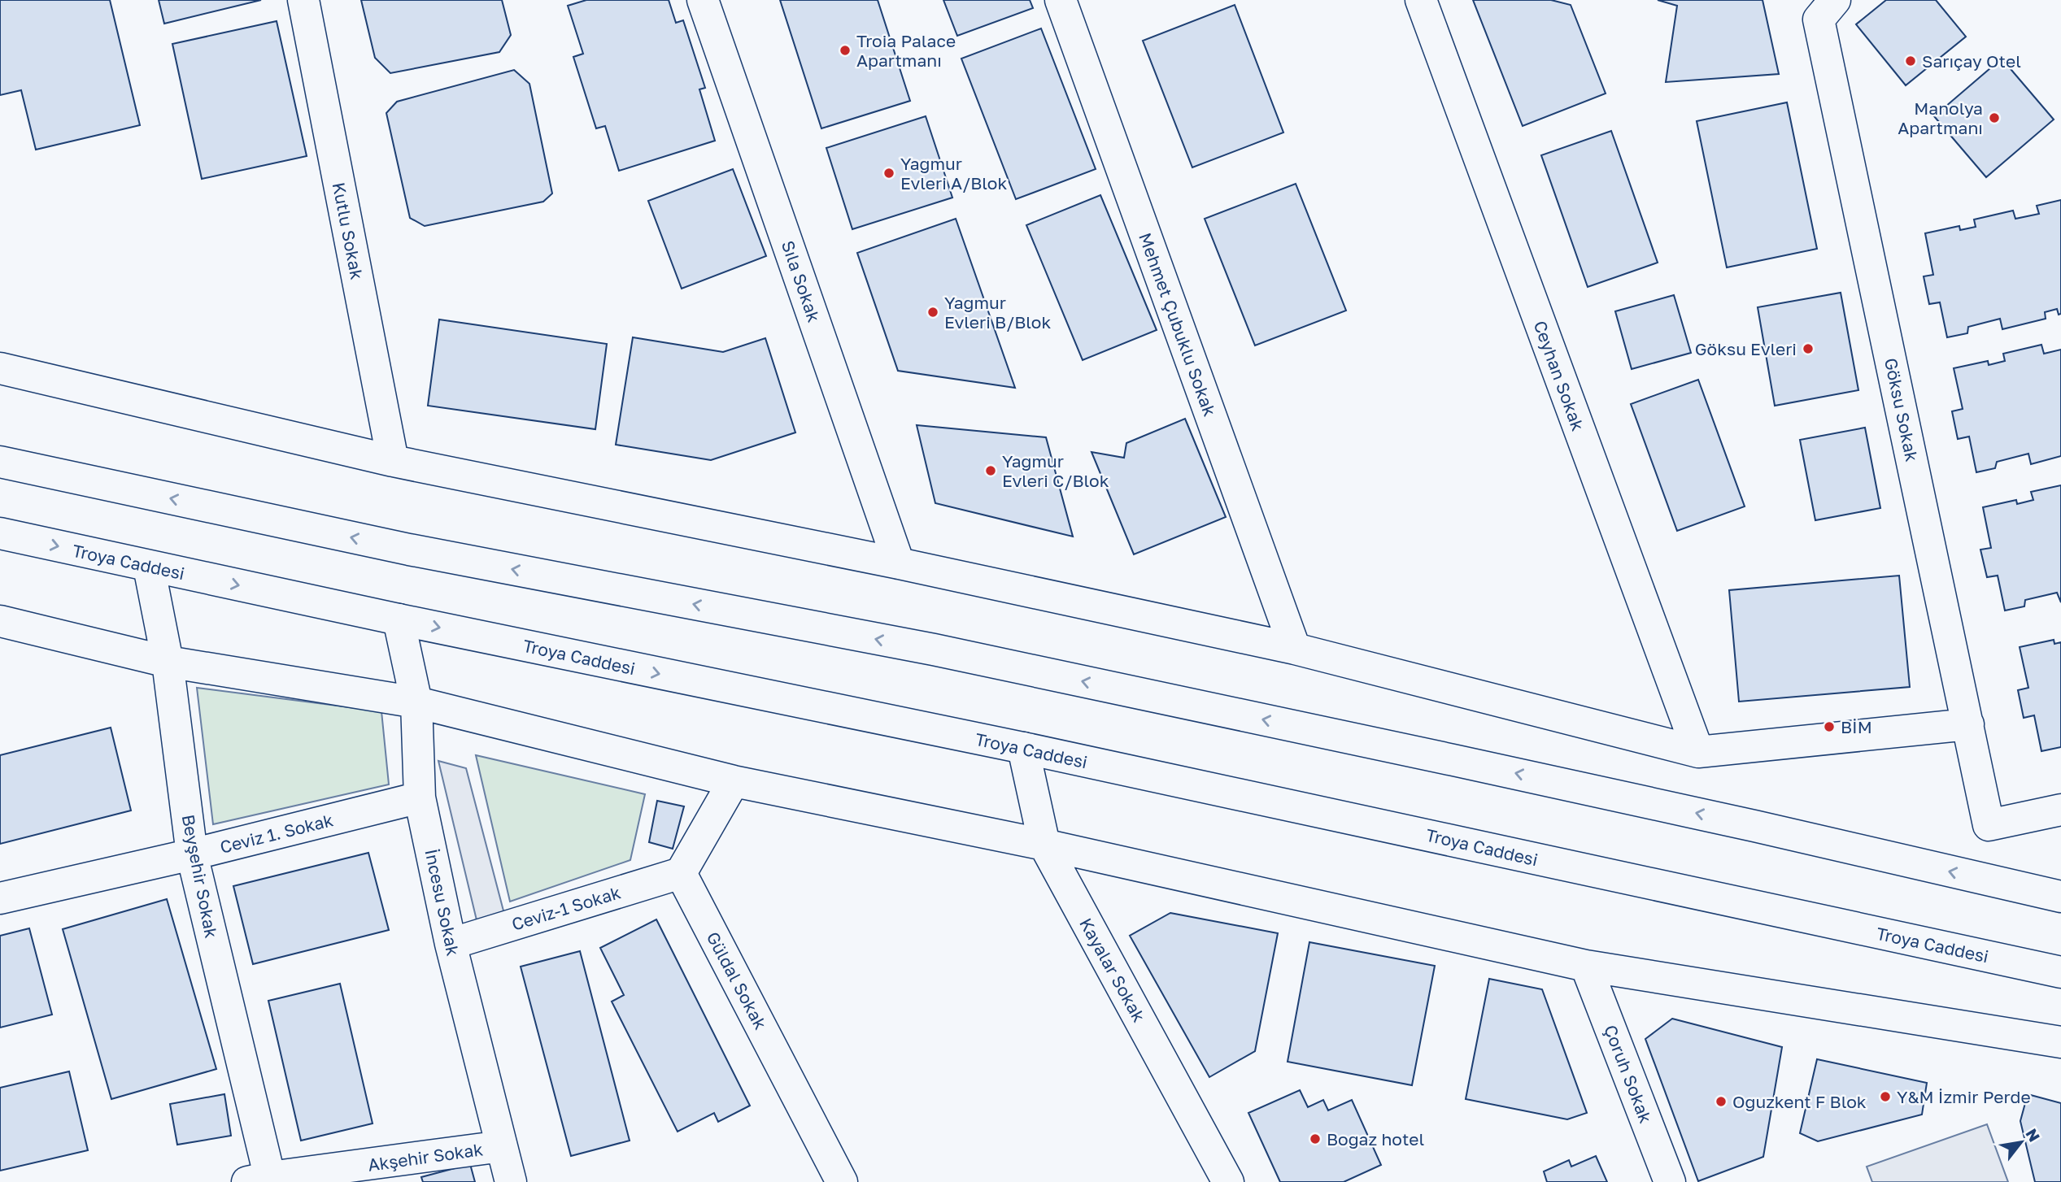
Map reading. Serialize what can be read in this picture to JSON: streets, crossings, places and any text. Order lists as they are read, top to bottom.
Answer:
{
  "streets": {
    "street": [
      "Kutlu Sokak",
      "Sıla Sokak",
      "Mehmet Çubuklu Sokak",
      "Ceyhan Sokak",
      "Göksu Sokak",
      "Troya Caddesi",
      "Ceviz 1. Sokak",
      "Beyşehir Sokak",
      "İncesu Sokak",
      "Ceviz-1 Sokak",
      "Kayalar Sokak",
      "Güldal Sokak",
      "Çoruh Sokak",
      "Akşehir Sokak"
    ]
  },
  "crossings": [
    ["Troya Caddesi", "Beyşehir Sokak"],
    ["Troya Caddesi", "İncesu Sokak"],
    ["Troya Caddesi", "Kayalar Sokak"],
    ["Ceviz 1. Sokak", "Beyşehir Sokak"],
    ["Ceviz 1. Sokak", "İncesu Sokak"],
    ["Beyşehir Sokak", "Akşehir Sokak"],
    ["İncesu Sokak", "Ceviz-1 Sokak"],
    ["İncesu Sokak", "Akşehir Sokak"],
    ["Ceviz-1 Sokak", "Güldal Sokak"]
  ],
  "places": [
    "Troia Palace Apartmanı",
    "Sarıçay Otel",
    "Manolya Apartmanı",
    "Yağmur Evleri A/Blok",
    "Yağmur Evleri B/Blok",
    "Göksu Evleri",
    "Yağmur Evleri C/Blok",
    "BİM",
    "Y&M İzmir Perde",
    "Oğuzkent F Blok",
    "Bogaz hotel"
  ],
  "north": "top right"
}
